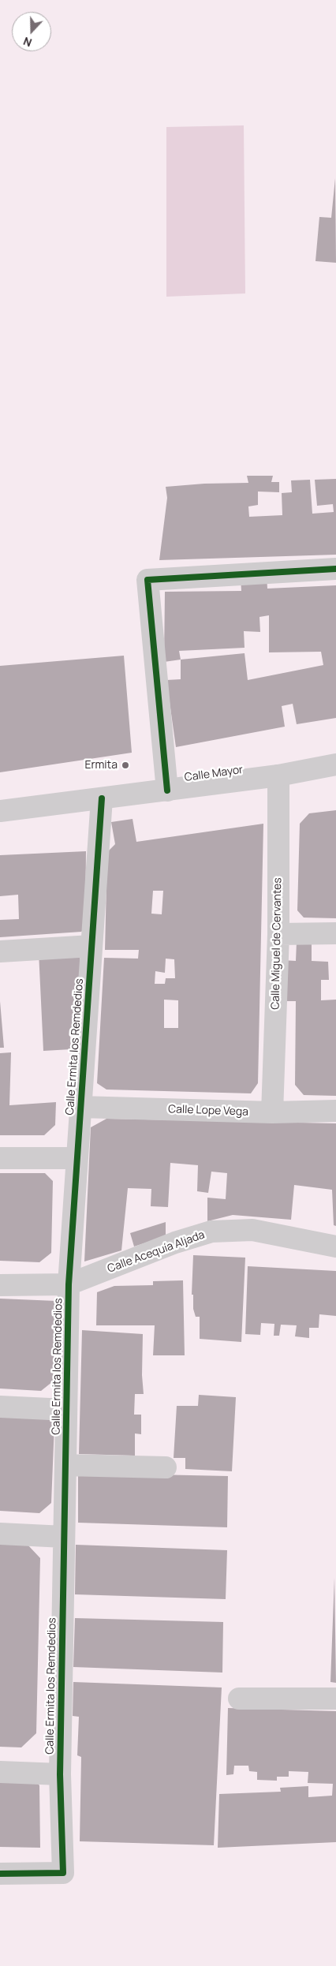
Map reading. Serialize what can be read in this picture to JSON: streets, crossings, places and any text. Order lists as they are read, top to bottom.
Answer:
{
  "streets": {
    "street": [
      "Calle Mayor",
      "Calle Miguel de Cervantes",
      "Calle Ermita los Remdedios",
      "Calle Lope Vega",
      "Calle Acequía Aljada"
    ]
  },
  "crossings": [
    ["Calle Mayor", "Calle Miguel de Cervantes"],
    ["Calle Mayor", "Calle Ermita los Remdedios"],
    ["Calle Miguel de Cervantes", "Calle Lope Vega"],
    ["Calle Ermita los Remdedios", "Calle Lope Vega"],
    ["Calle Ermita los Remdedios", "Calle Acequía Aljada"]
  ],
  "places": ["Ermita"],
  "north": "bottom"
}
